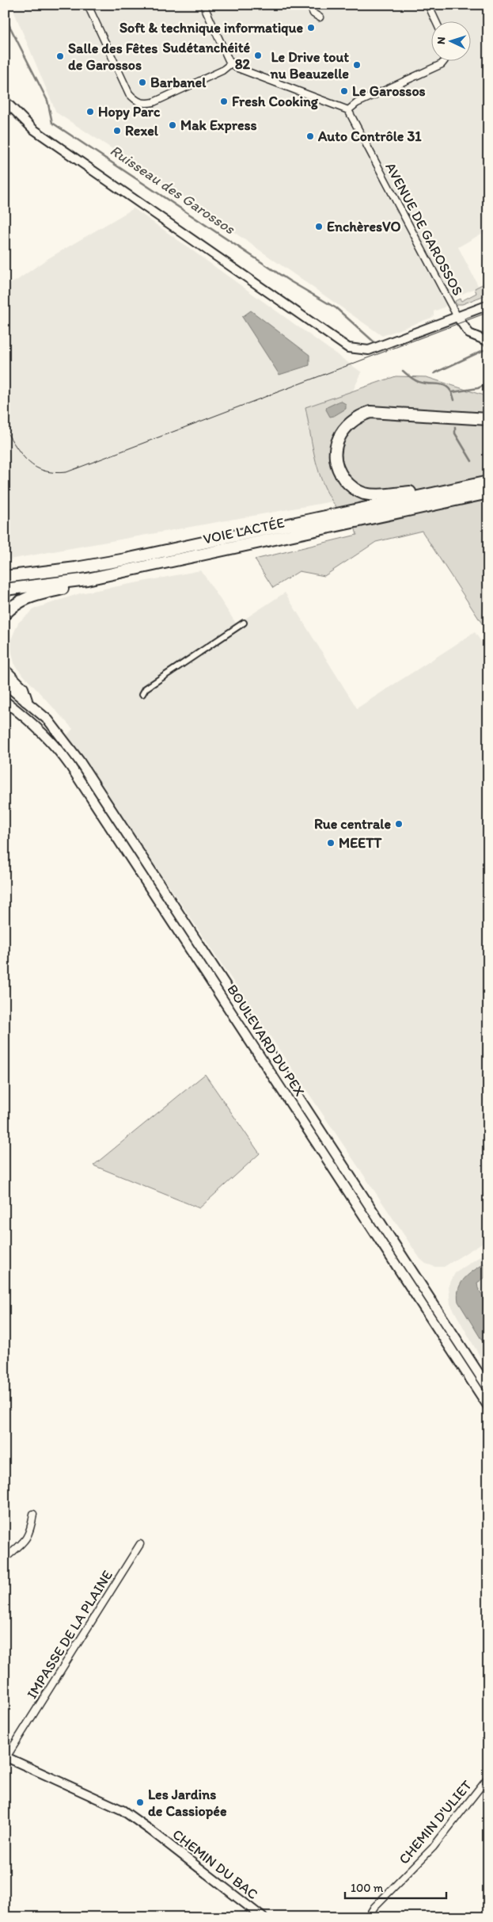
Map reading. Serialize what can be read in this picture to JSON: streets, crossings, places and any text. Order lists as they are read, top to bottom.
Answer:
{
  "streets": {
    "highway": ["VOIE LACTÉE"],
    "main road": ["BOULEVARD DU PEX"],
    "street": [
      "AVENUE DE GAROSSOS",
      "IMPASSE DE LA PLAINE",
      "CHEMIN D'ULIET",
      "CHEMIN DU BAC"
    ]
  },
  "crossings": [
    ["IMPASSE DE LA PLAINE", "CHEMIN DU BAC"]
  ],
  "water": ["Ruisseau des Garossos"],
  "places": [
    "Soft & technique informatique",
    "Sudétanchéité 82",
    "Salle des Fêtes de Garossos",
    "Le Drive tout nu Beauzelle",
    "Barbanel",
    "Le Garossos",
    "Fresh Cooking",
    "Hopy Parc",
    "Mak Express",
    "Rexel",
    "Auto Contrôle 31",
    "EnchèresVO",
    "Rue centrale",
    "MEETT",
    "Les Jardins de Cassiopée"
  ],
  "scale_bar": "100 m",
  "north": "left"
}
